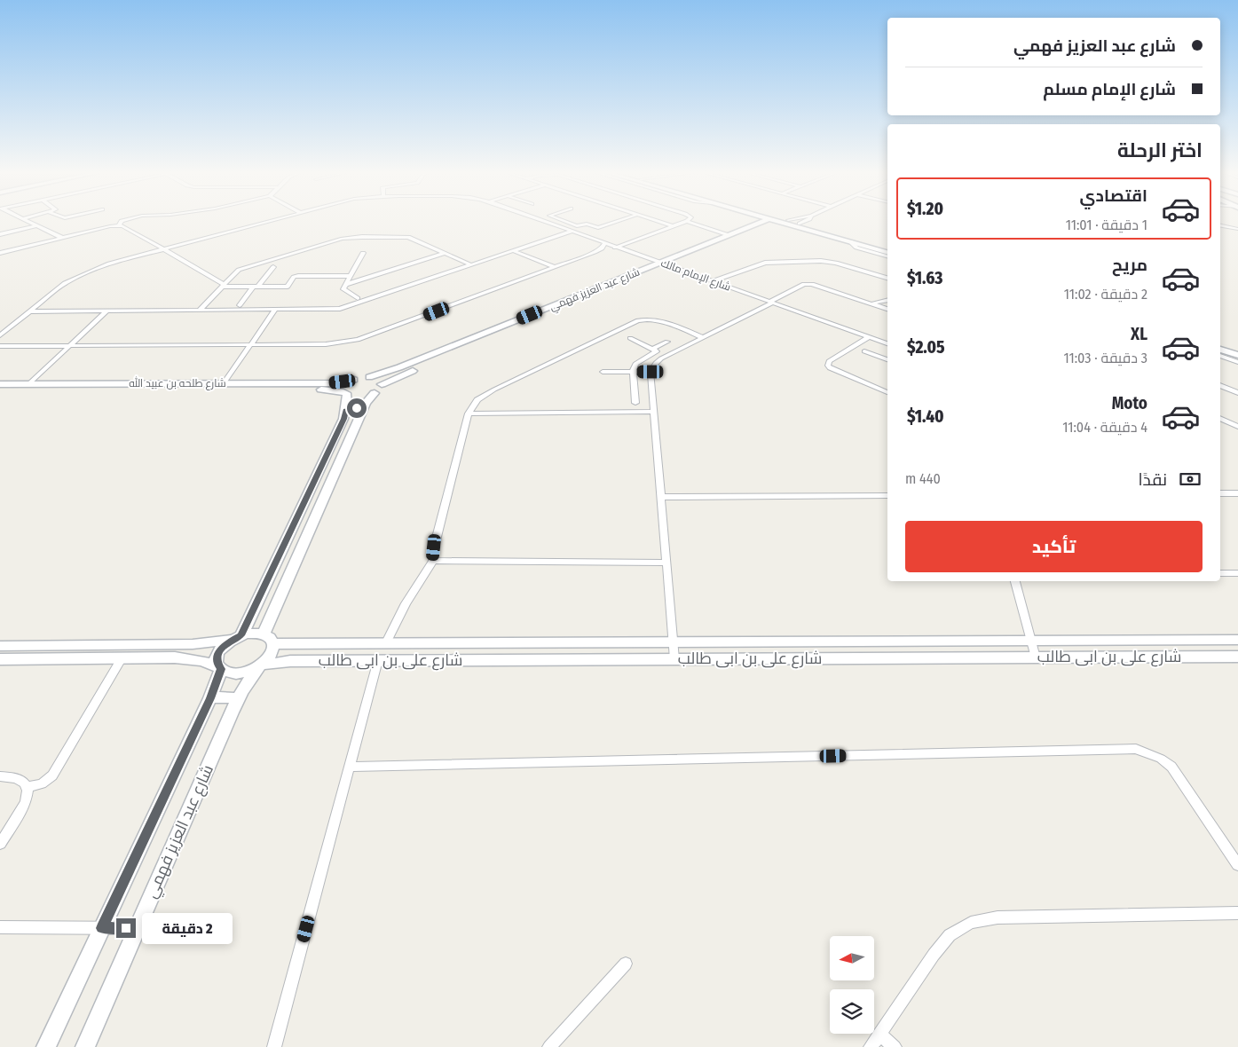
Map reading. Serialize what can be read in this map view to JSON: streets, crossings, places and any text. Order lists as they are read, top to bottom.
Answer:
{
  "streets": {
    "street": [
      "شارع الإمام مالك",
      "شارع عبد العزيز فهمي",
      "شارع طلحه بن عبيد الله",
      "شارع على بن ابى طالب"
    ]
  },
  "crossings": [
    ["شارع الإمام مالك", "شارع عبد العزيز فهمي"],
    ["شارع عبد العزيز فهمي", "شارع طلحه بن عبيد الله"],
    ["شارع عبد العزيز فهمي", "شارع على بن ابى طالب"]
  ],
  "north": "left",
  "page": {
    "banner": ["شارع عبد العزيز فهمي", "شارع الإمام مسلم"],
    "heading": "اختر الرحلة",
    "list": [
      {
        "name": "اقتصادي",
        "note": "1 دقيقة · 11:01",
        "value": "$1.20"
      },
      {
        "name": "مريح",
        "note": "2 دقيقة · 11:02",
        "value": "$1.63"
      },
      {
        "name": "XL",
        "note": "3 دقيقة · 11:03",
        "value": "$2.05"
      },
      {
        "name": "Moto",
        "note": "4 دقيقة · 11:04",
        "value": "$1.40"
      }
    ],
    "pay": ["نقدًا", "440 m"],
    "buttons": "تأكيد",
    "bubble": "2 دقيقة"
  }
}
